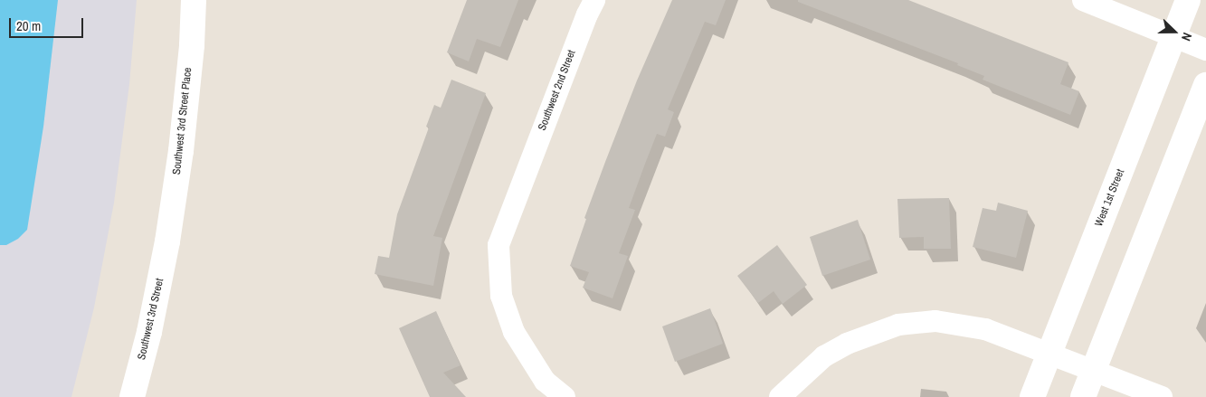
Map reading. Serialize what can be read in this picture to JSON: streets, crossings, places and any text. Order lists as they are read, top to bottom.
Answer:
{
  "streets": {
    "main road": ["Southwest 3rd Street Place", "West 1st Street", "Southwest 3rd Street"],
    "street": ["Southwest 2nd Street"]
  },
  "crossings": [
    ["Southwest 3rd Street Place", "Southwest 3rd Street"]
  ],
  "scale_bar": "20 m",
  "north": "right"
}
